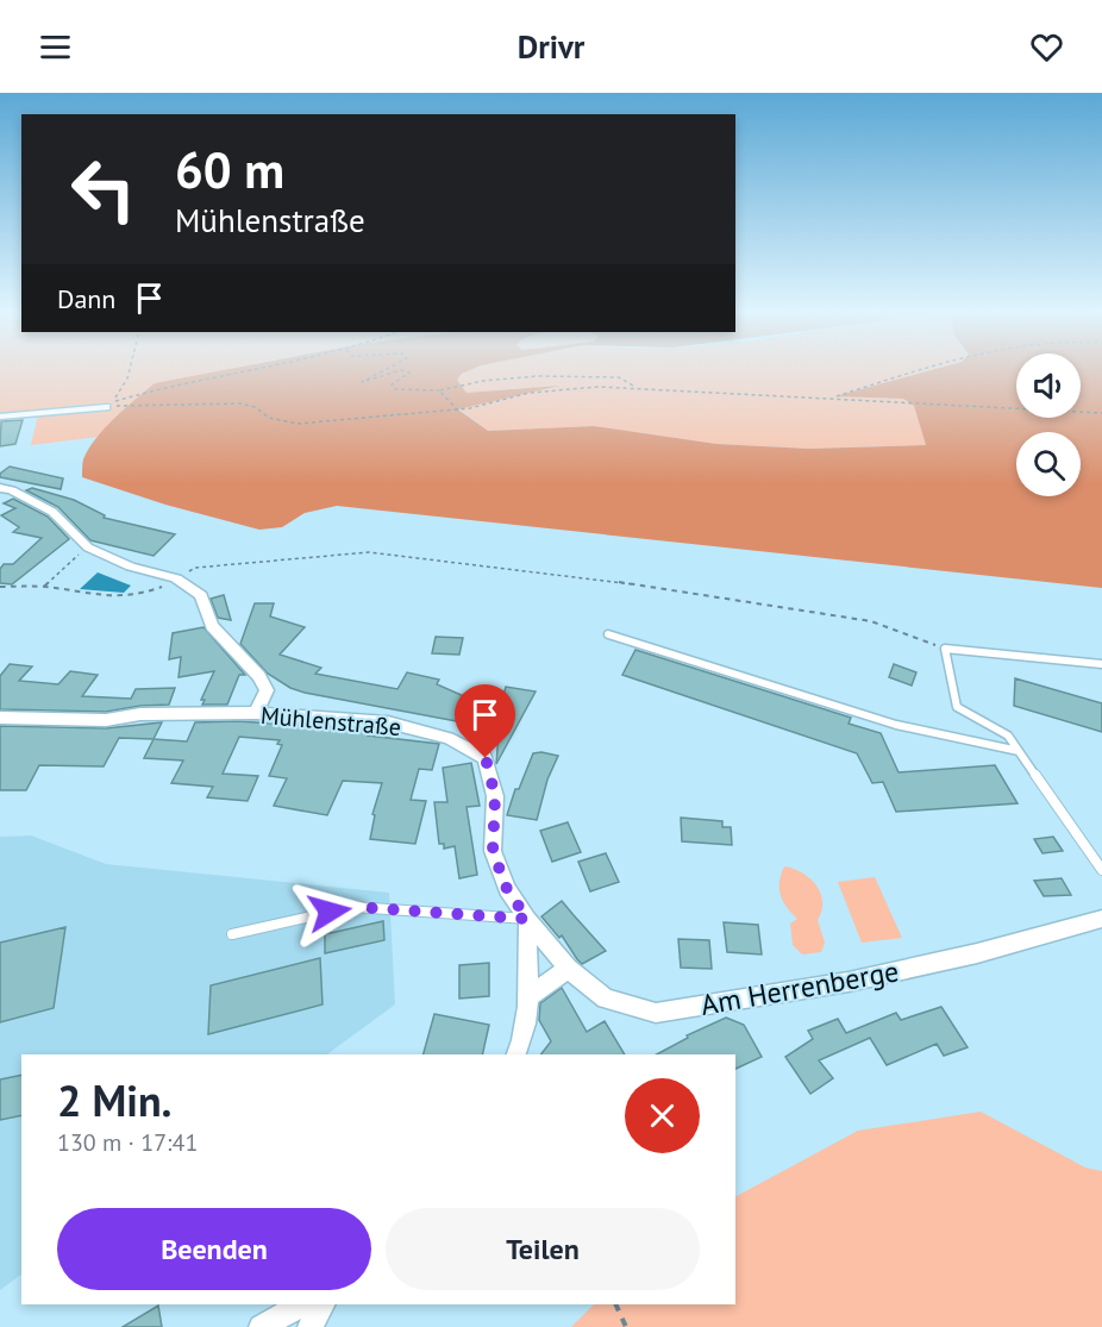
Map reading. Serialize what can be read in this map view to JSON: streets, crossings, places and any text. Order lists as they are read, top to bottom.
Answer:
{
  "streets": {
    "street": ["Mühlenstraße", "Am Herrenberge"]
  },
  "crossings": [
    ["Mühlenstraße", "Am Herrenberge"]
  ],
  "page": {
    "header": "Drivr",
    "turn": ["60 m", "Mühlenstraße"],
    "then": "Dann",
    "heading": ["2 Min.", "130 m · 17:41"],
    "buttons": ["Beenden", "Teilen"]
  }
}
